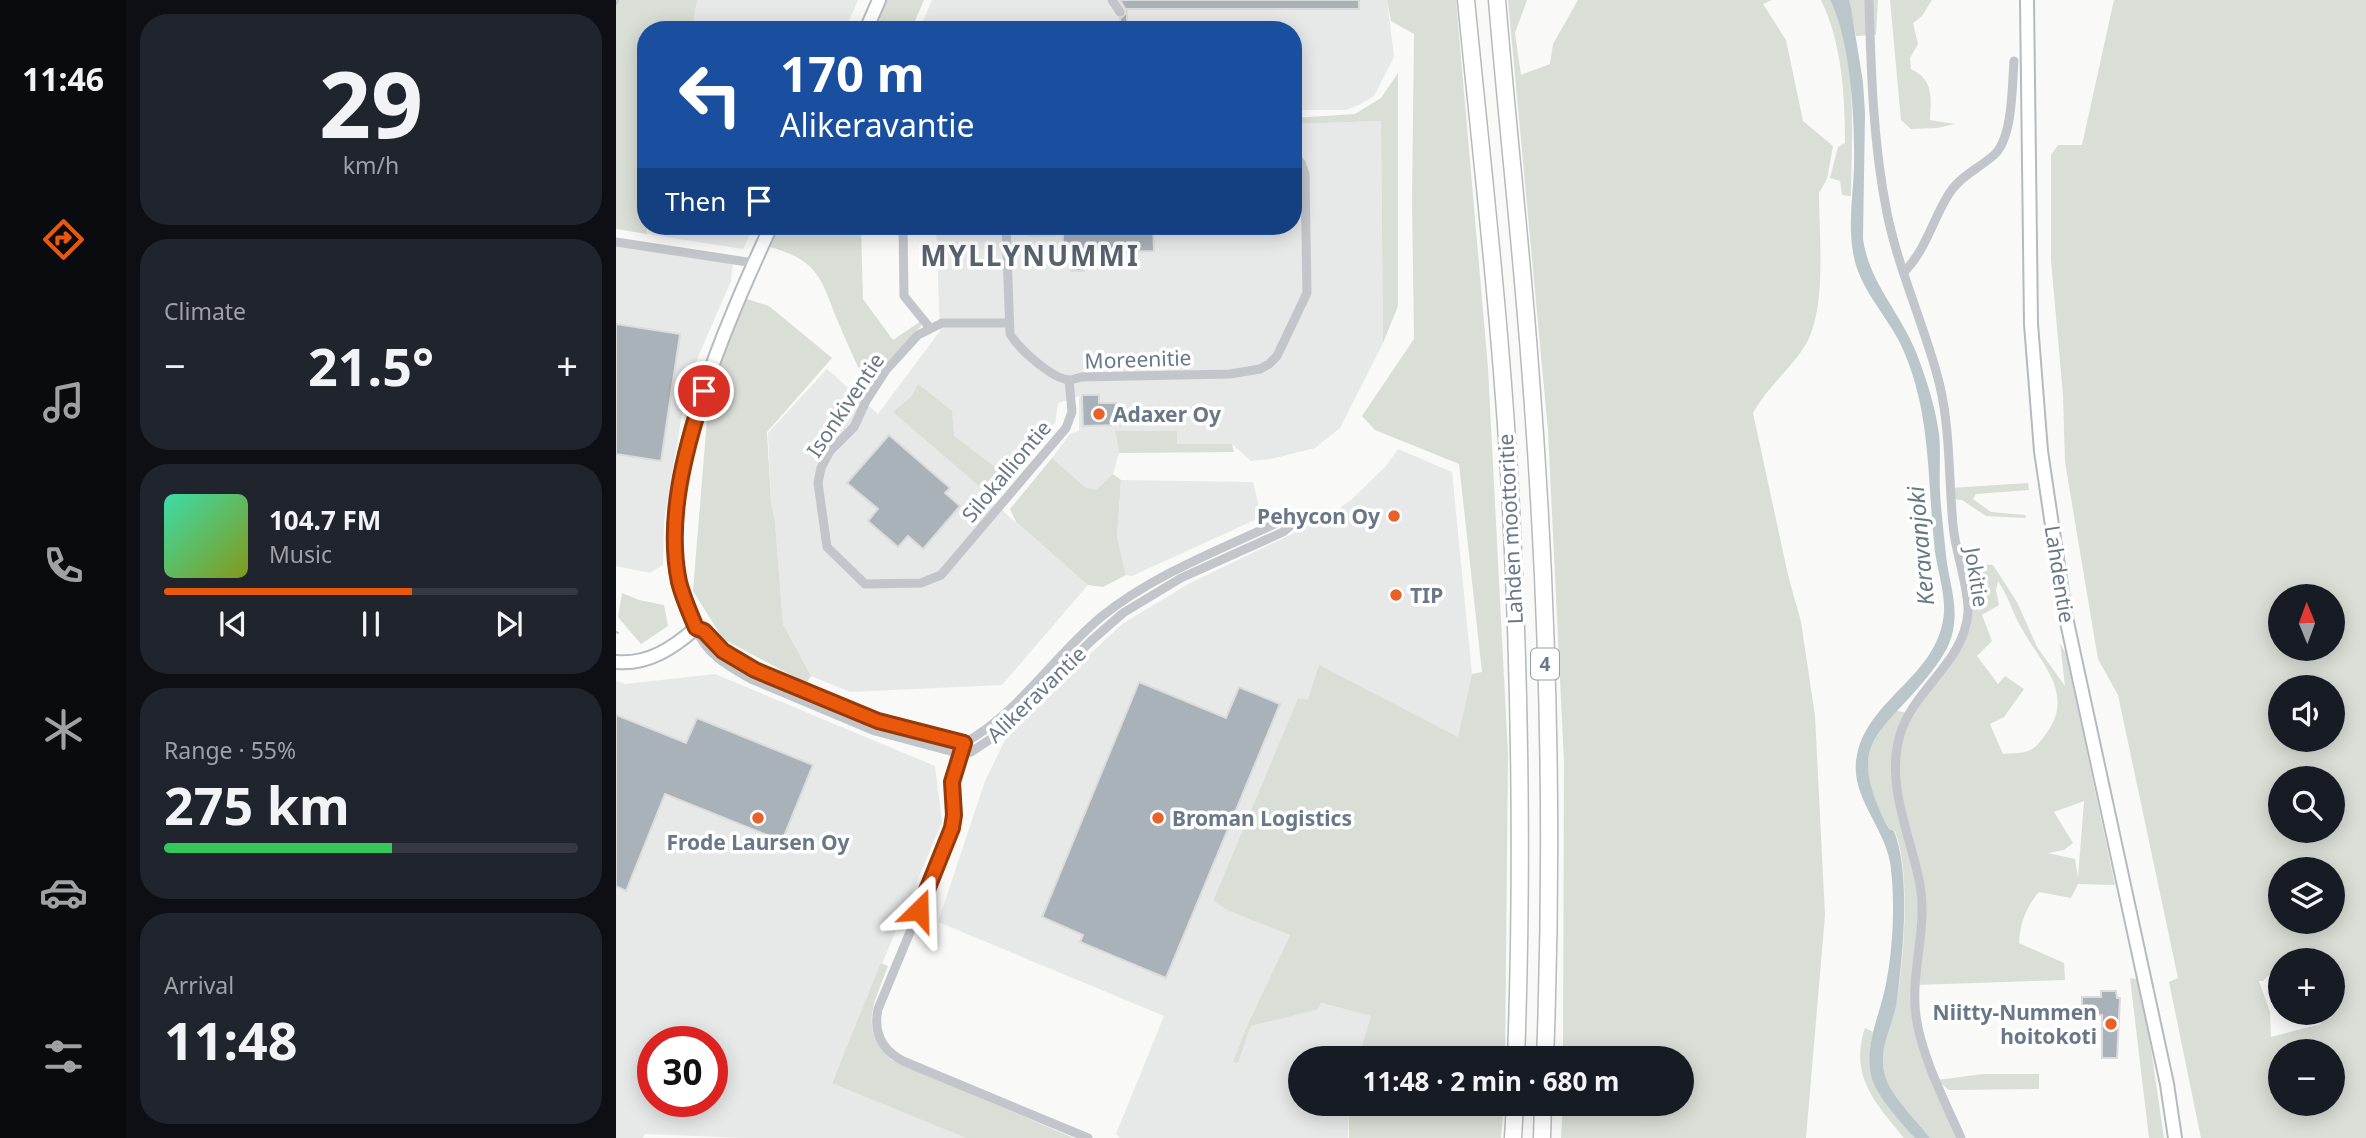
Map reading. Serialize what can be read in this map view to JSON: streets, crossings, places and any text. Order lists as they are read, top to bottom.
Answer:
{
  "streets": {
    "highway": ["Lahden moottoritie", "4"],
    "main road": ["Lahdentie", "Alikeravantie"],
    "street": [
      "Moreenitie",
      "Isonkiventie",
      "Silokalliontie",
      "Jokitie"
    ]
  },
  "crossings": [
    ["Moreenitie", "Silokalliontie"],
    ["Isonkiventie", "Silokalliontie"]
  ],
  "districts": ["MYLLYNUMMI"],
  "water": ["Keravanjoki"],
  "places": [
    "Adaxer Oy",
    "Pehycon Oy",
    "TIP",
    "Frode Laursen Oy",
    "Broman Logistics",
    "Niitty-Nummen hoitokoti"
  ],
  "north": "top",
  "page": {
    "tabs": "11:46",
    "tile": [
      ["29", "km/h"],
      "Climate",
      ["Range · 55%", "275 km"],
      ["Arrival", "11:48"]
    ],
    "turn": ["170 m", "Alikeravantie"],
    "then": "Then",
    "heat": ["−", "21.5°", "+"],
    "song": ["104.7 FM", "Music"],
    "map_buttons": ["+", "−"],
    "limit": "30",
    "trip": "11:48 · 2 min · 680 m"
  }
}
